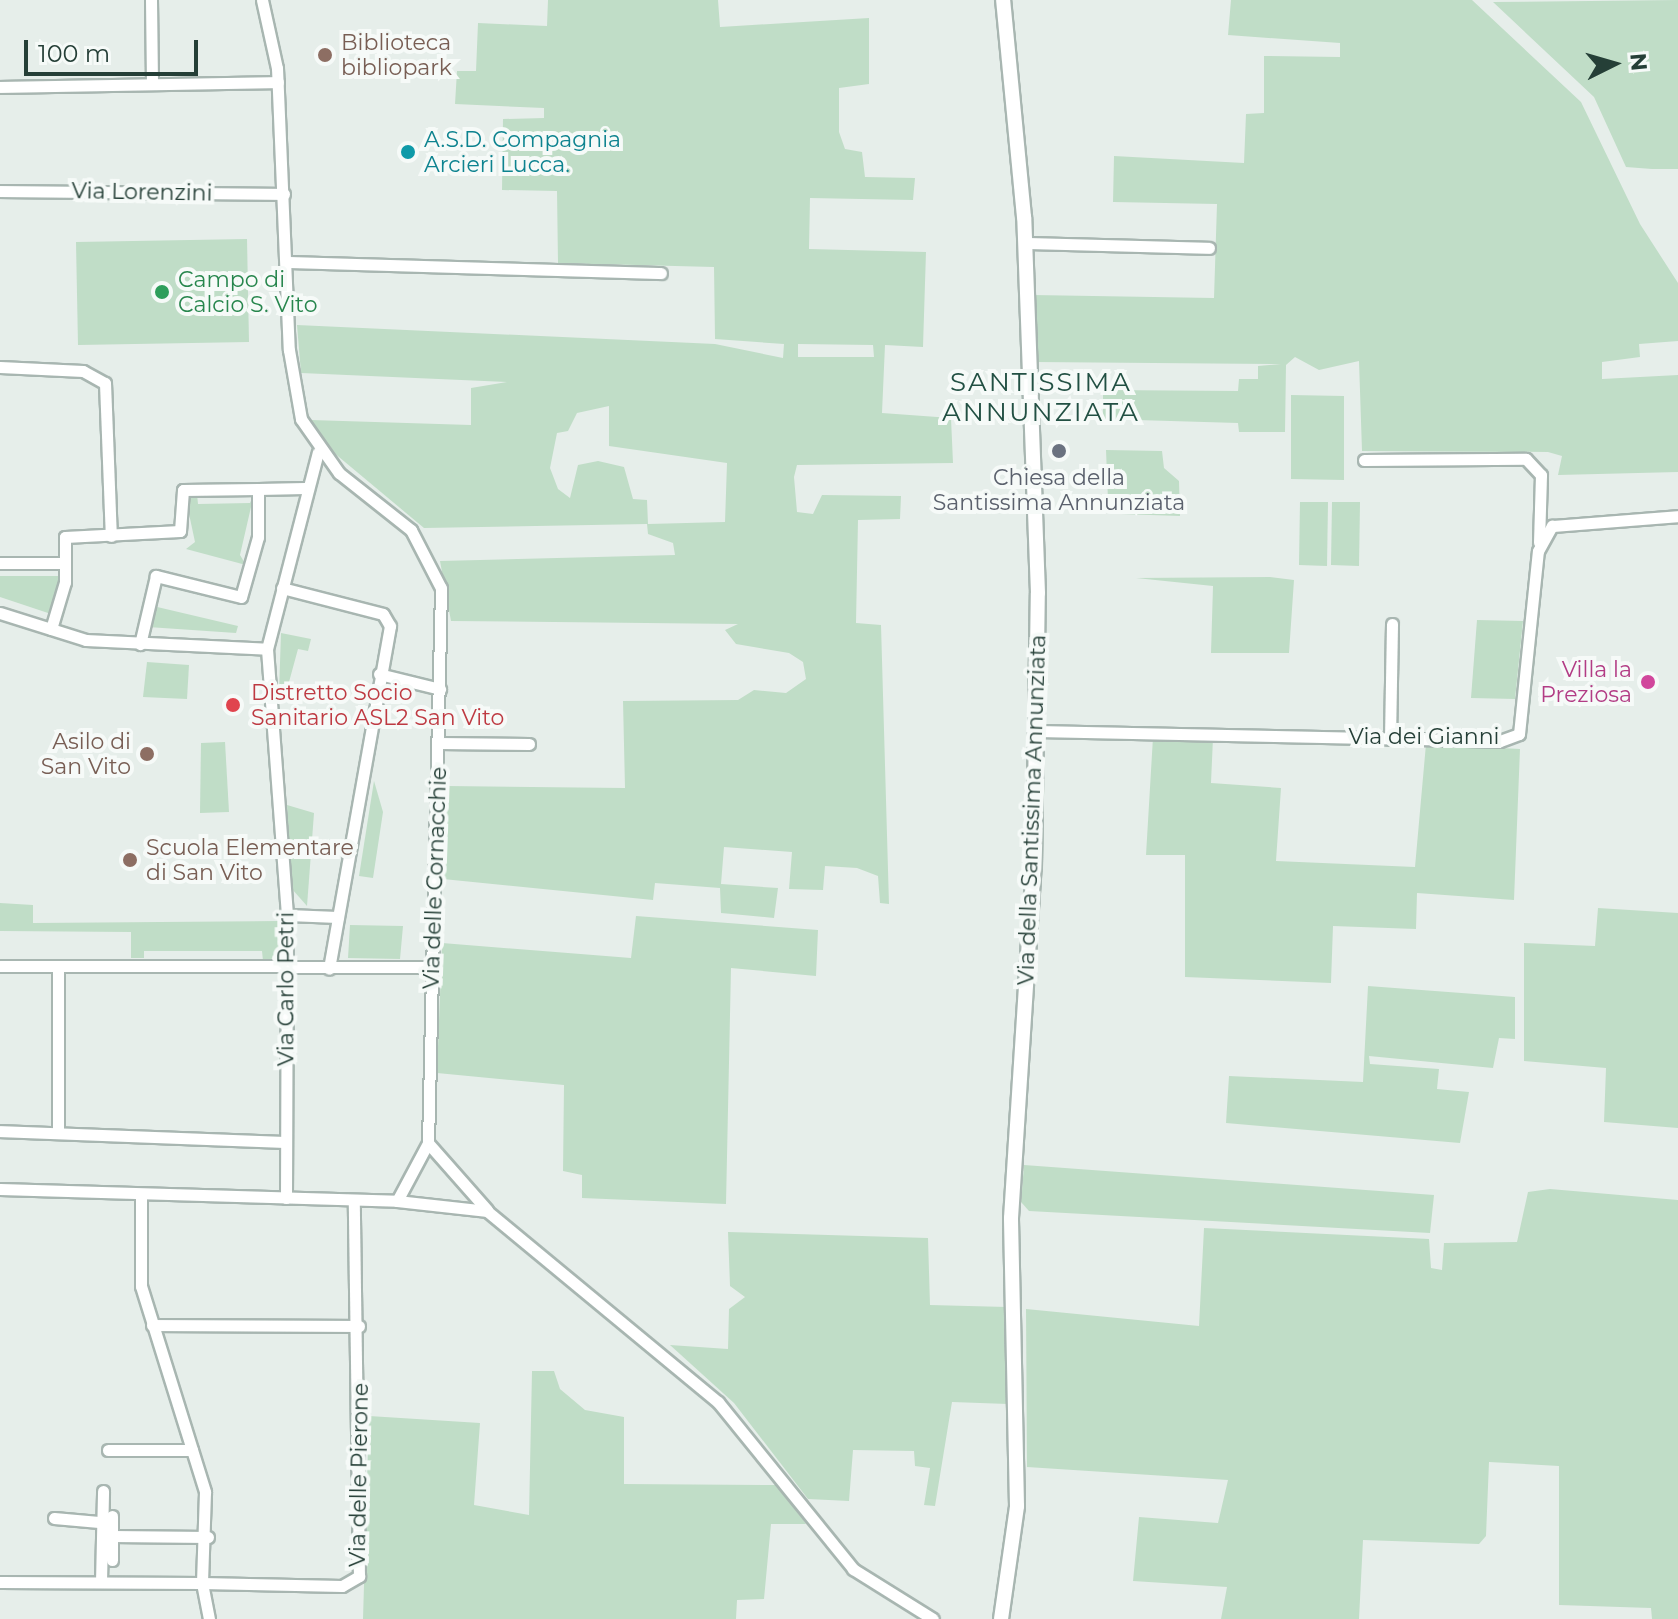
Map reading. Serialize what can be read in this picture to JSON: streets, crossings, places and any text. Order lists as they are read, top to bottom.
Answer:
{
  "streets": {
    "street": [
      "Via Lorenzini",
      "Via dei Gianni",
      "Via della Santissima Annunziata",
      "Via delle Cornacchie",
      "Via Carlo Petri",
      "Via delle Pierone"
    ]
  },
  "crossings": [
    ["Via Lorenzini", "Via delle Cornacchie"],
    ["Via dei Gianni", "Via della Santissima Annunziata"],
    ["Via delle Cornacchie", "Via Carlo Petri"]
  ],
  "districts": ["SANTISSIMA ANNUNZIATA"],
  "places": [
    "Biblioteca bibliopark",
    "A.S.D. Compagnia Arcieri Lucca.",
    "Campo di Calcio S. Vito",
    "Chiesa della Santissima Annunziata",
    "Villa la Preziosa",
    "Distretto Socio Sanitario ASL2 San Vito",
    "Asilo di San Vito",
    "Scuola Elementare di San Vito"
  ],
  "scale_bar": "100 m",
  "north": "right"
}
